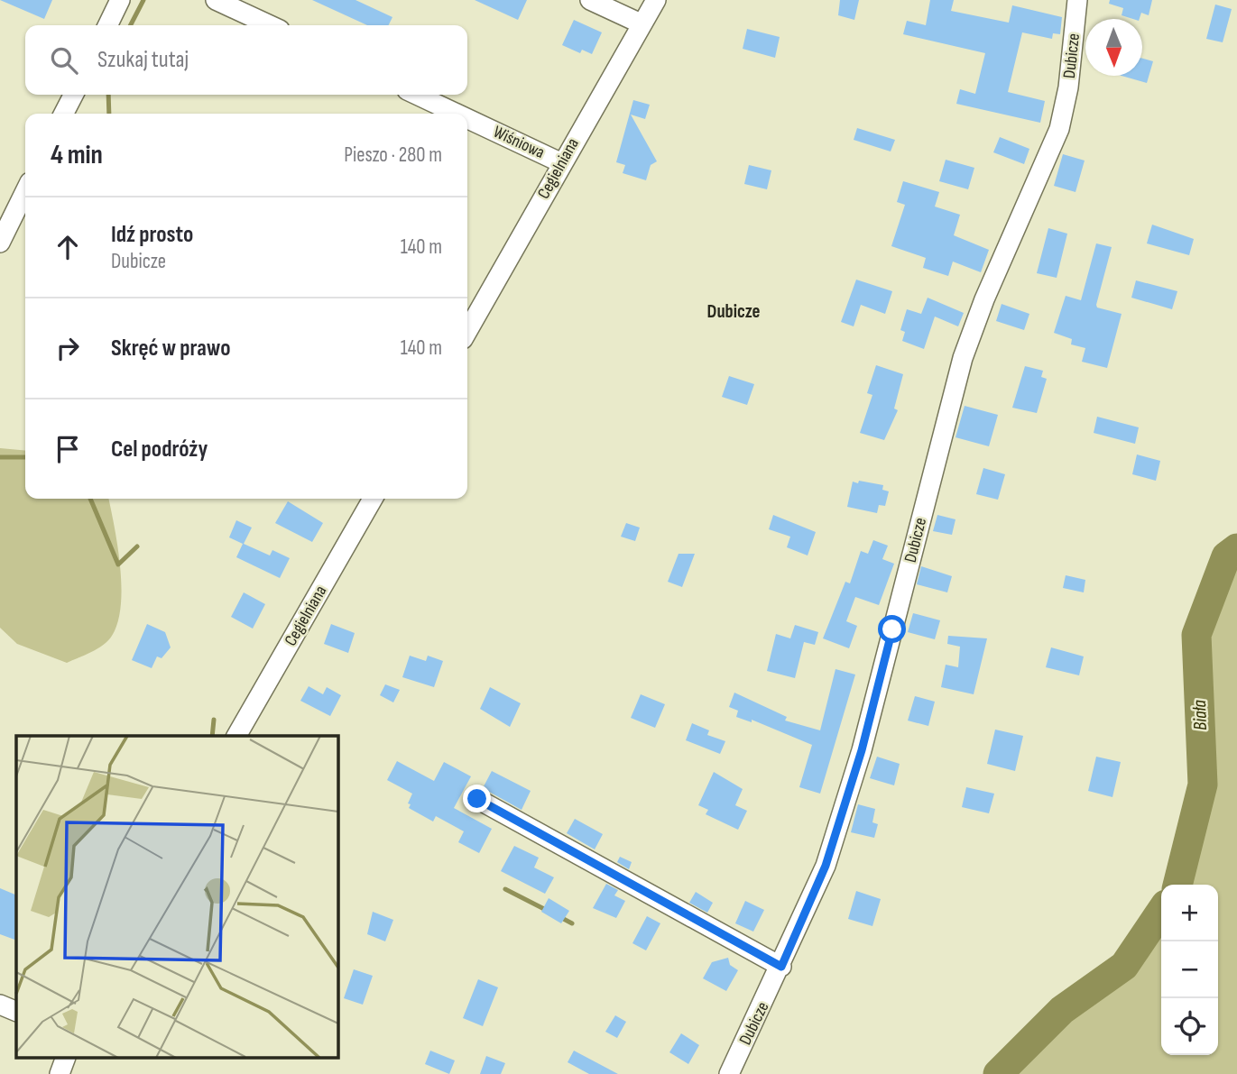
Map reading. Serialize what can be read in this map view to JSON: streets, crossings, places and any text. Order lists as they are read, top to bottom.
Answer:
{
  "streets": {
    "street": ["Dubicze", "Wiśniowa", "Cegielniana"]
  },
  "crossings": [
    ["Wiśniowa", "Cegielniana"]
  ],
  "districts": ["Dubicze"],
  "water": ["Biała"],
  "north": "bottom",
  "page": {
    "search": "Szukaj tutaj",
    "heading": ["4 min", "Pieszo · 280 m"],
    "list": [
      ["Idź prosto", "Dubicze", "140 m"],
      ["Skręć w prawo", "140 m"],
      "Cel podróży"
    ],
    "map_buttons": ["+", "−"]
  }
}
